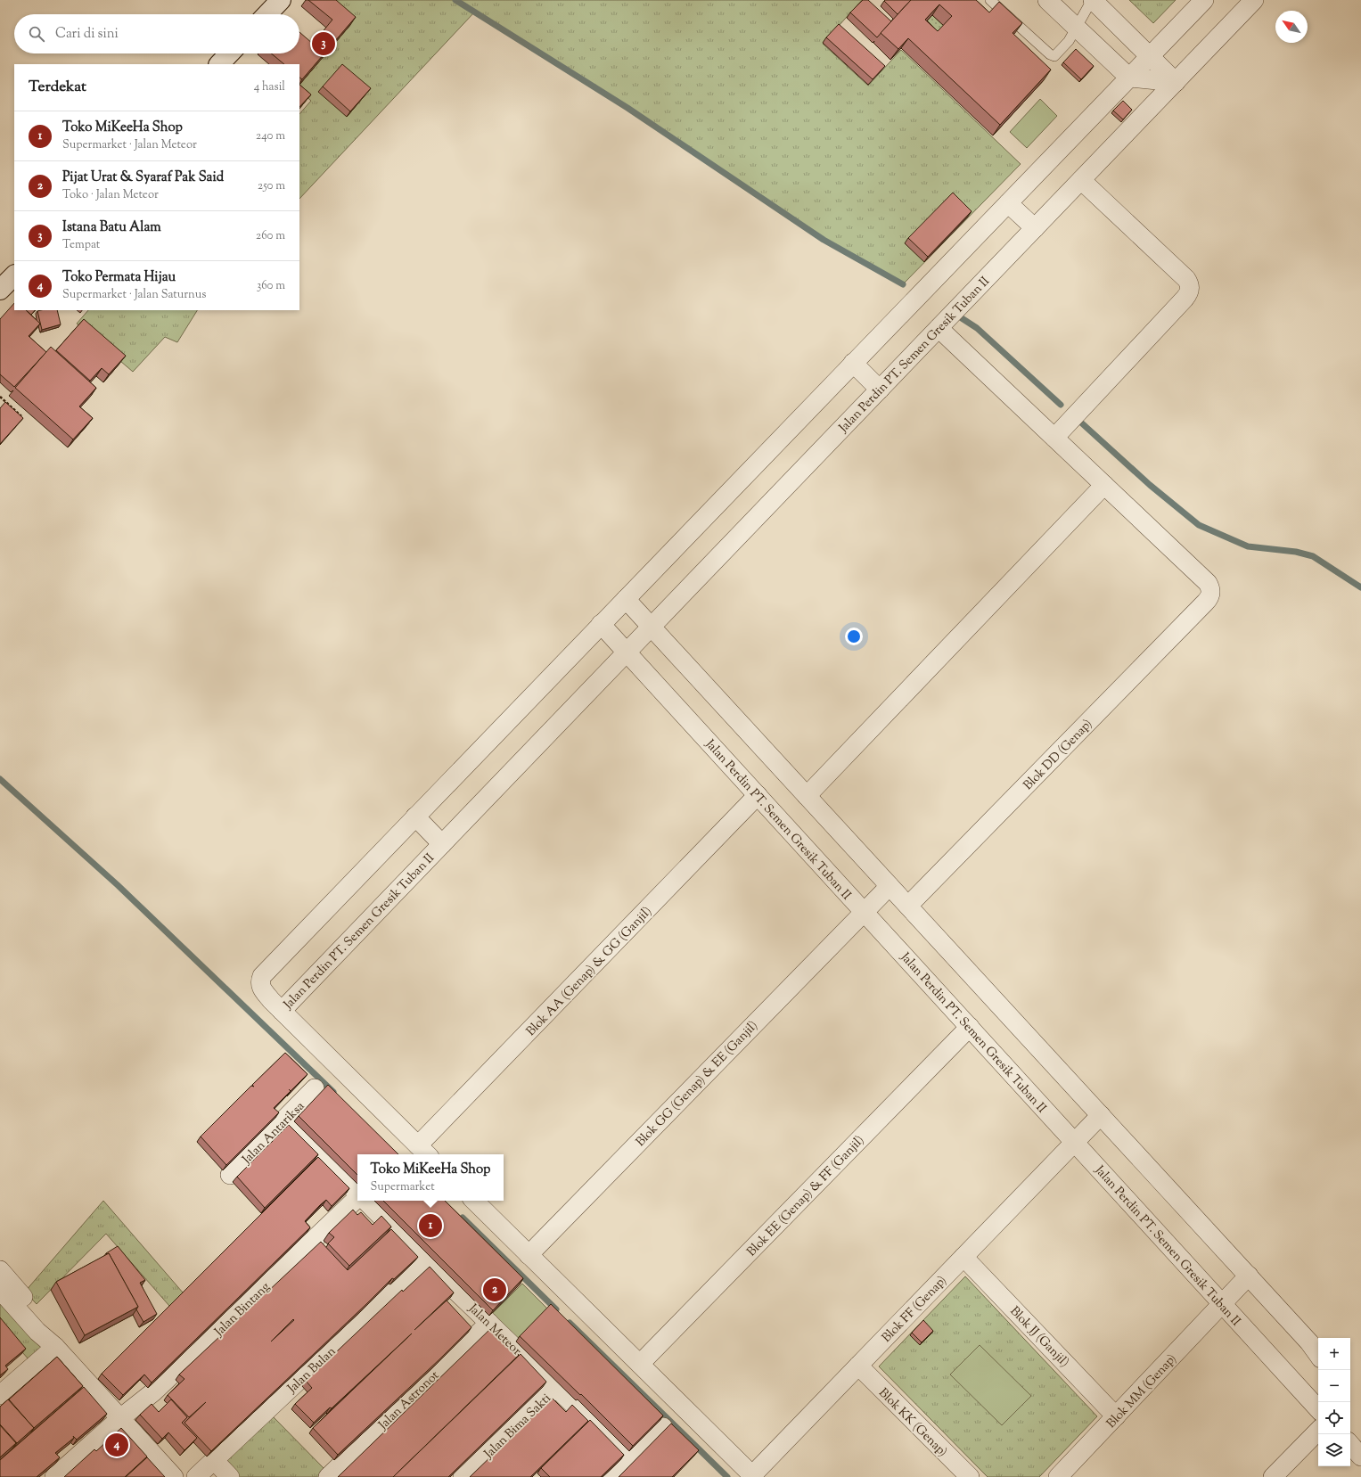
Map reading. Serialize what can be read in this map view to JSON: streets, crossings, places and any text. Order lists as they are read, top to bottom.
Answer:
{
  "streets": {
    "street": [
      "Jalan Perdin PT. Semen Gresik Tuban II",
      "Blok DD (Genap)",
      "Blok AA (Genap) & GG (Ganjil)",
      "Blok GG (Genap) & EE (Ganjil)",
      "Jalan Antariksa",
      "Blok EE (Genap) & FF (Ganjil)",
      "Jalan Bintang",
      "Blok FF (Genap)",
      "Jalan Meteor",
      "Blok JJ (Ganjil)",
      "Jalan Bulan",
      "Blok MM (Genap)",
      "Jalan Astronot",
      "Blok KK (Genap)",
      "Jalan Bima Sakti"
    ]
  },
  "crossings": [
    ["Jalan Perdin PT. Semen Gresik Tuban II", "Blok AA (Genap) & GG (Ganjil)"],
    ["Jalan Perdin PT. Semen Gresik Tuban II", "Blok GG (Genap) & EE (Ganjil)"],
    ["Jalan Perdin PT. Semen Gresik Tuban II", "Blok EE (Genap) & FF (Ganjil)"],
    ["Jalan Perdin PT. Semen Gresik Tuban II", "Blok FF (Genap)"],
    ["Jalan Perdin PT. Semen Gresik Tuban II", "Blok MM (Genap)"],
    ["Blok FF (Genap)", "Blok JJ (Ganjil)"],
    ["Blok FF (Genap)", "Blok KK (Genap)"],
    ["Jalan Meteor", "Jalan Bulan"],
    ["Jalan Meteor", "Jalan Astronot"],
    ["Jalan Meteor", "Jalan Bima Sakti"],
    ["Blok JJ (Ganjil)", "Blok MM (Genap)"]
  ],
  "north": "top left",
  "page": {
    "search": "Cari di sini",
    "pins": [
      "3",
      "1",
      "2",
      "4"
    ],
    "heading": ["Terdekat", "4 hasil"],
    "list": [
      {
        "mark": "1",
        "name": "Toko MiKeeHa Shop",
        "note": "Supermarket · Jalan Meteor",
        "value": "240 m"
      },
      {
        "mark": "2",
        "name": "Pijat Urat & Syaraf Pak Said",
        "note": "Toko · Jalan Meteor",
        "value": "250 m"
      },
      {
        "mark": "3",
        "name": "Istana Batu Alam",
        "note": "Tempat",
        "value": "260 m"
      },
      {
        "mark": "4",
        "name": "Toko Permata Hijau",
        "note": "Supermarket · Jalan Saturnus",
        "value": "360 m"
      }
    ],
    "popup": ["Toko MiKeeHa Shop", "Supermarket"],
    "map_buttons": ["+", "−"]
  }
}
